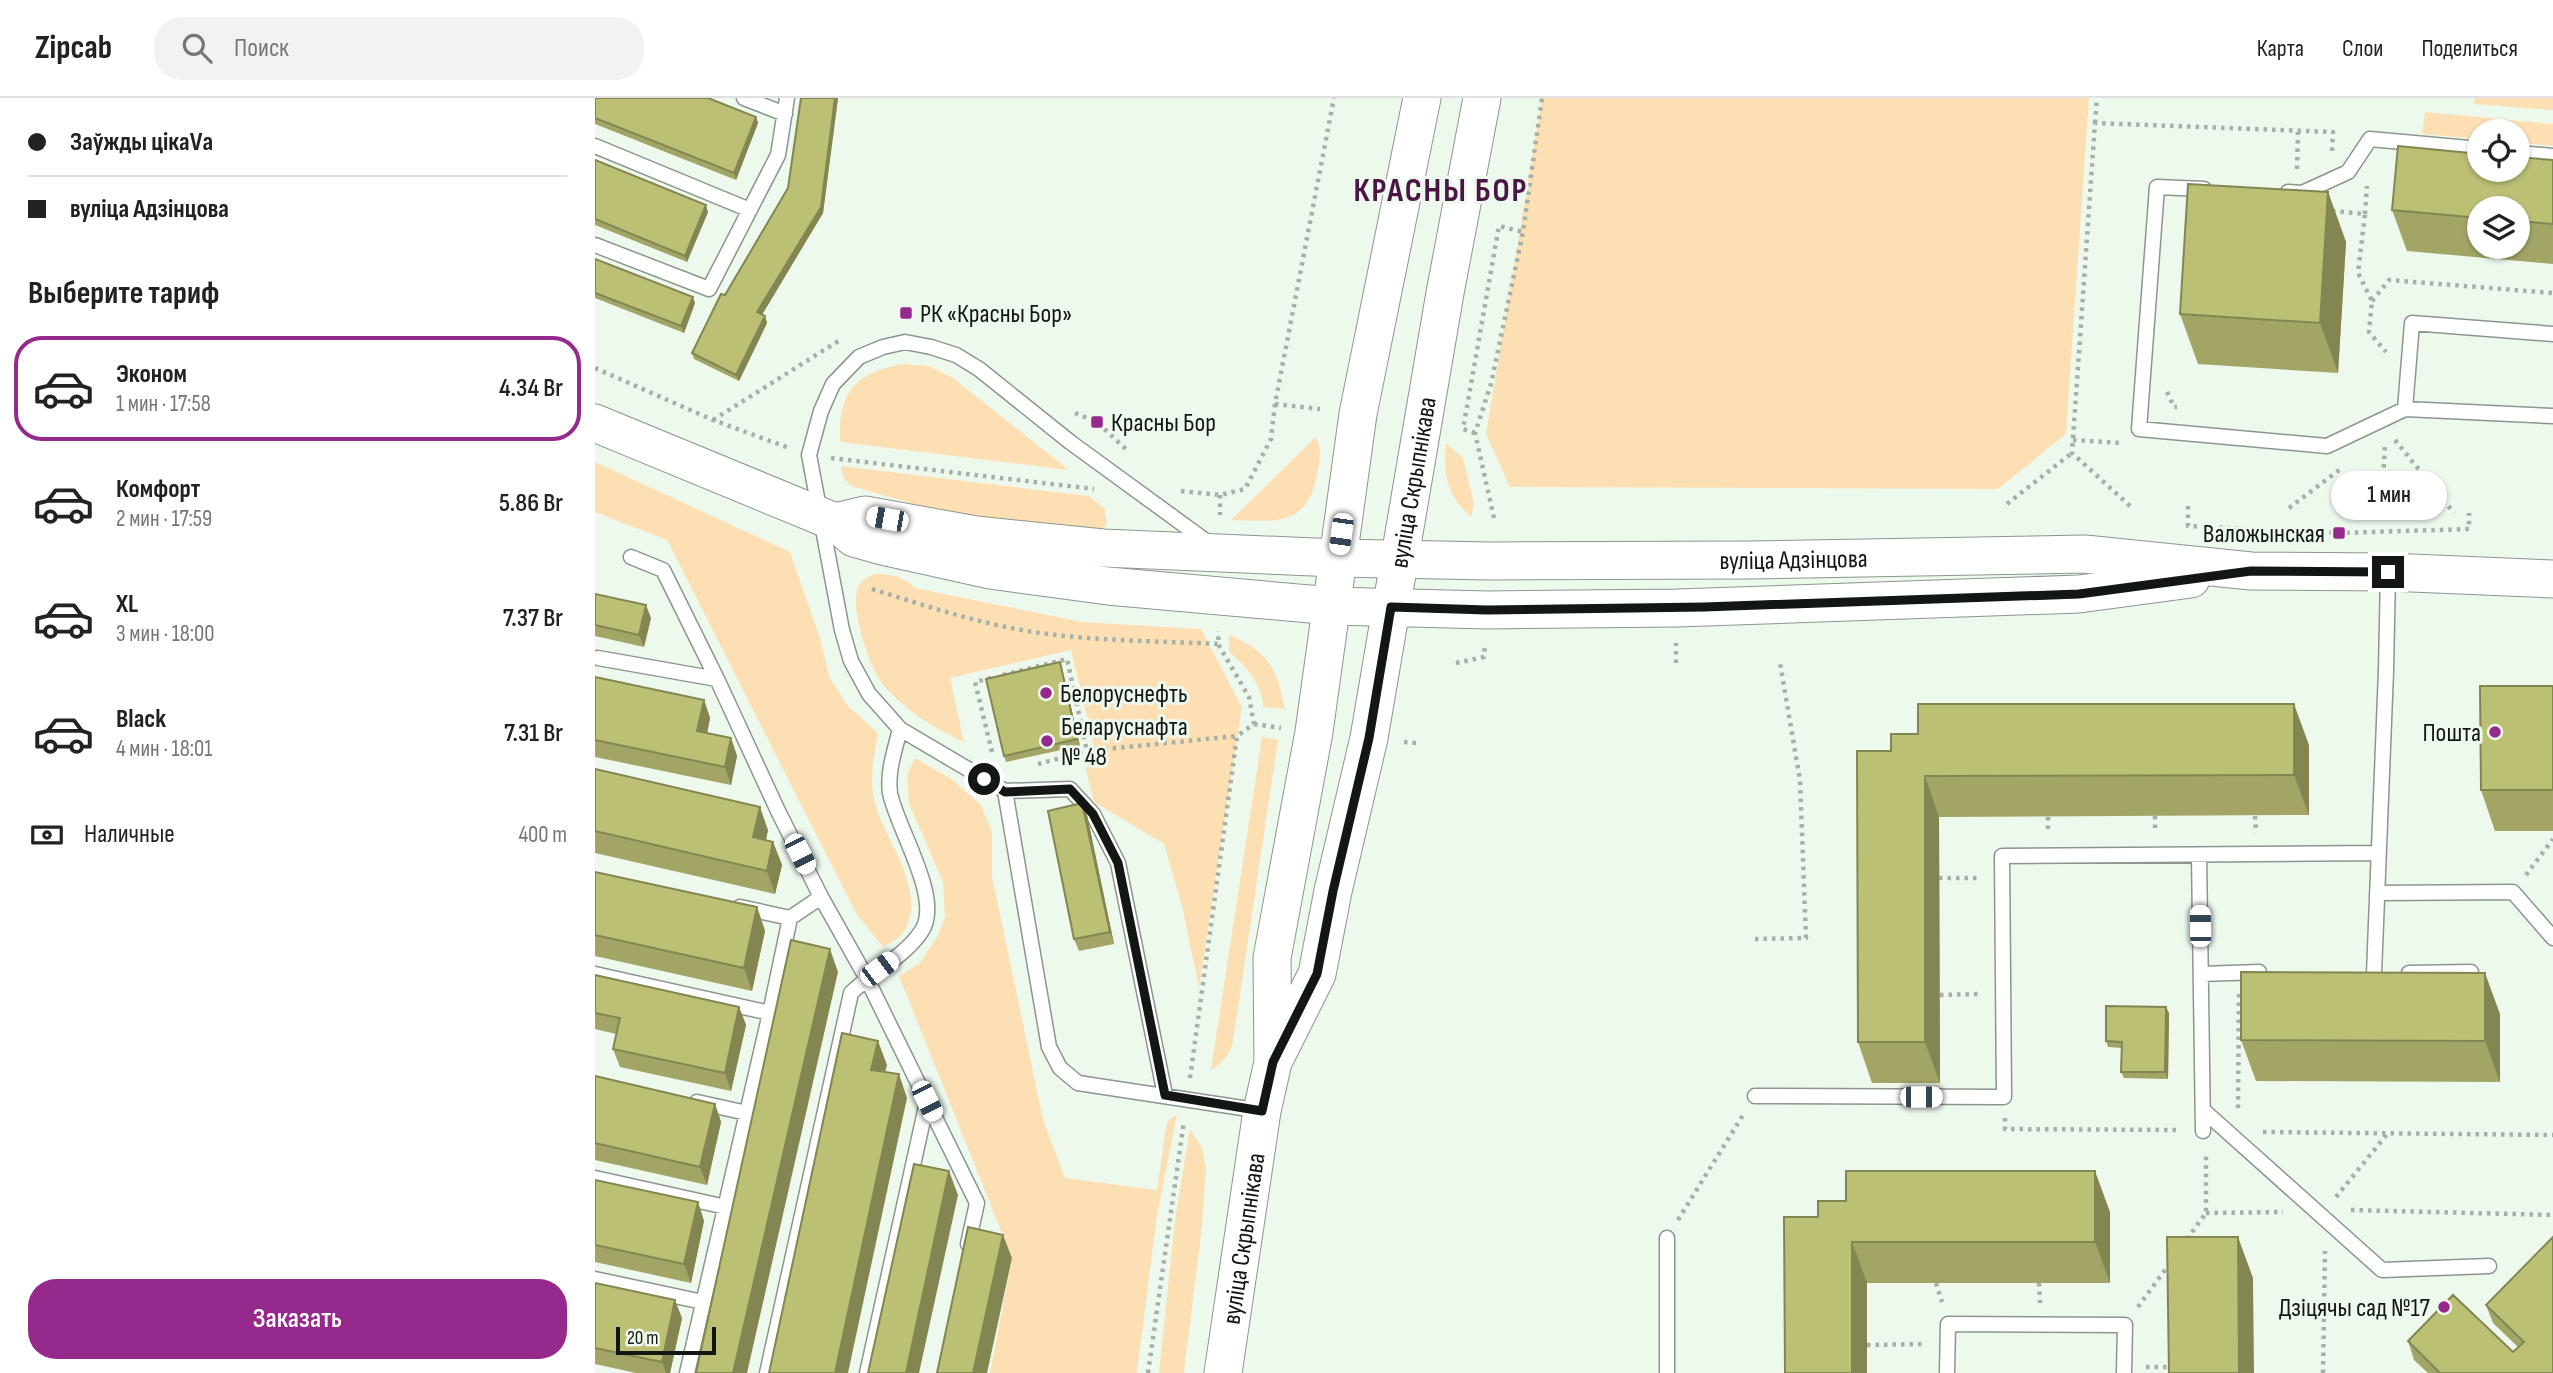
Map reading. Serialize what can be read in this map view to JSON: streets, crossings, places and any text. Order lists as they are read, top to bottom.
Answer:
{
  "streets": {
    "main road": ["вуліца Скрыпнікава", "вуліца Адзінцова"]
  },
  "crossings": [
    ["вуліца Скрыпнікава", "вуліца Адзінцова"]
  ],
  "districts": ["КРАСНЫ БОР"],
  "places": {
    "transit": ["РК «Красны Бор»", "Красны Бор", "Валожынская"],
    "other": [
      "Белоруснефть",
      "Пошта",
      "Беларуснафта № 48",
      "Дзіцячы сад №17"
    ]
  },
  "scale_bar": "20 m",
  "page": {
    "header": "Zipcab",
    "search": "Поиск",
    "nav": ["Карта", "Слои", "Поделиться"],
    "banner": ["Заўжды цікаVа", "вуліца Адзінцова"],
    "heading": "Выберите тариф",
    "list": [
      {
        "name": "Эконом",
        "note": "1 мин · 17:58",
        "value": "4.34 Br"
      },
      {
        "name": "Комфорт",
        "note": "2 мин · 17:59",
        "value": "5.86 Br"
      },
      {
        "name": "XL",
        "note": "3 мин · 18:00",
        "value": "7.37 Br"
      },
      {
        "name": "Black",
        "note": "4 мин · 18:01",
        "value": "7.31 Br"
      }
    ],
    "bubble": "1 мин",
    "pay": ["Наличные", "400 m"],
    "buttons": "Заказать",
    "scale": "20 m"
  }
}
